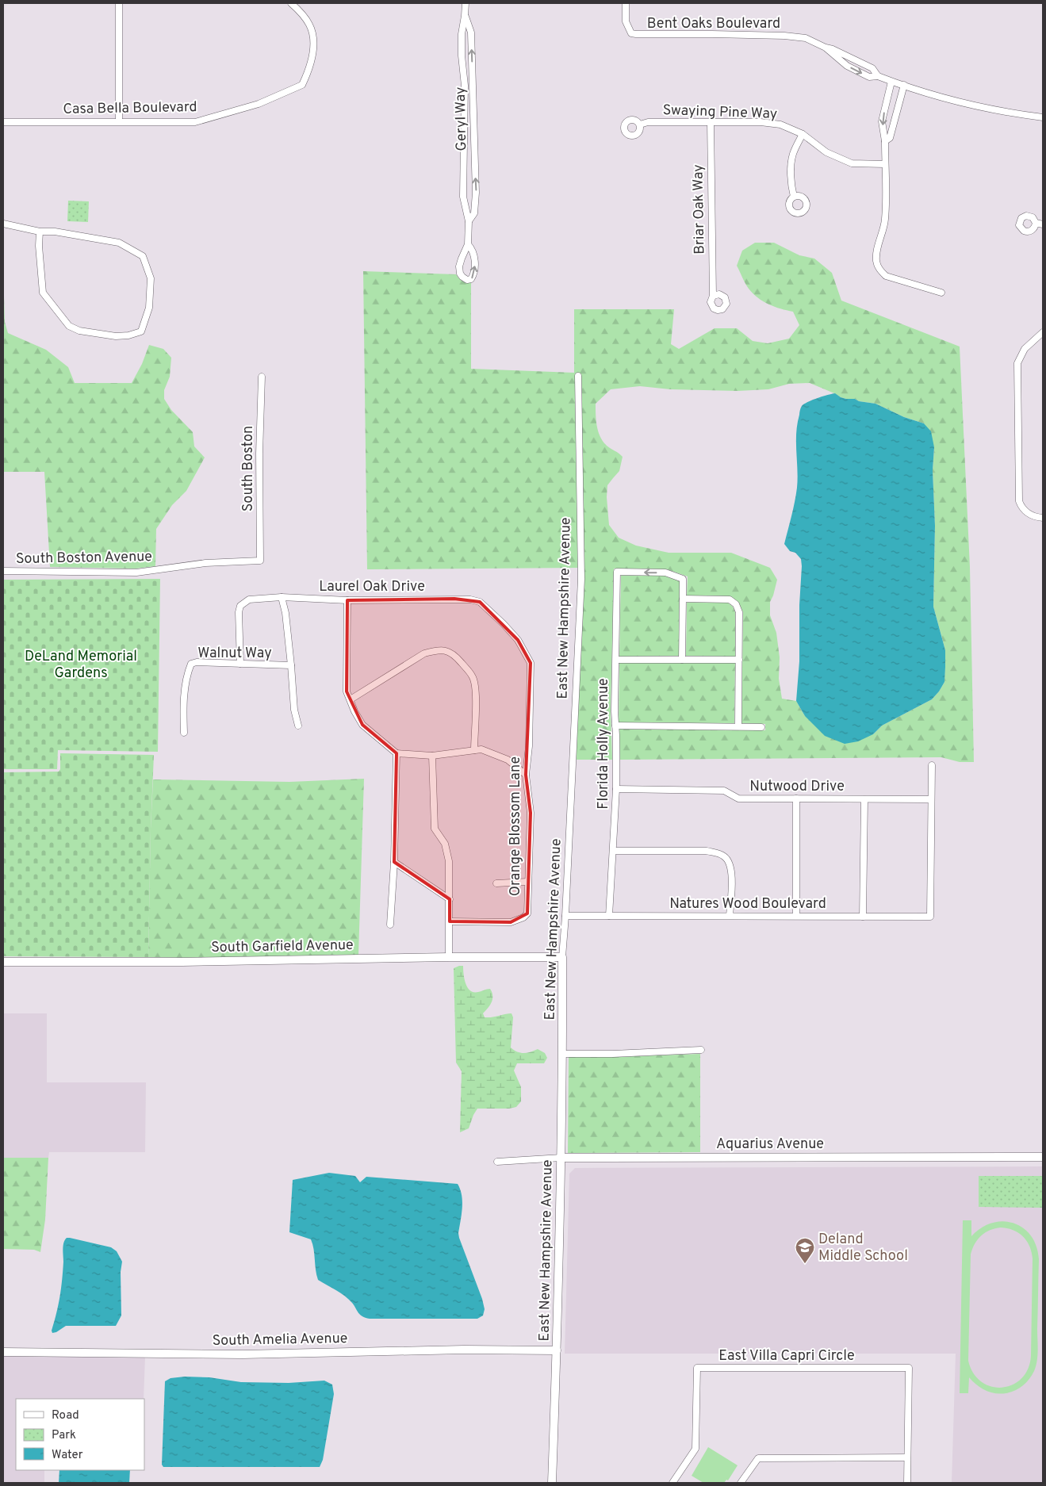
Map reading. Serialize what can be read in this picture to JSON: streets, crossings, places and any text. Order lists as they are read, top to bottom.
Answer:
{
  "streets": {
    "street": [
      "Bent Oaks Boulevard",
      "Casa Bella Boulevard",
      "Swaying Pine Way",
      "Geryl Way",
      "Briar Oak Way",
      "South Boston",
      "South Boston Avenue",
      "Laurel Oak Drive",
      "East New Hampshire Avenue",
      "Walnut Way",
      "Florida Holly Avenue",
      "Nutwood Drive",
      "Orange Blossom Lane",
      "Natures Wood Boulevard",
      "South Garfield Avenue",
      "Aquarius Avenue",
      "South Amelia Avenue",
      "East Villa Capri Circle"
    ]
  },
  "crossings": [
    ["Swaying Pine Way", "Briar Oak Way"],
    ["South Boston", "South Boston Avenue"],
    ["Laurel Oak Drive", "Walnut Way"],
    ["Laurel Oak Drive", "Orange Blossom Lane"],
    ["East New Hampshire Avenue", "Natures Wood Boulevard"],
    ["East New Hampshire Avenue", "South Garfield Avenue"],
    ["East New Hampshire Avenue", "Aquarius Avenue"],
    ["East New Hampshire Avenue", "South Amelia Avenue"],
    ["Florida Holly Avenue", "Nutwood Drive"],
    ["Florida Holly Avenue", "Natures Wood Boulevard"],
    ["Nutwood Drive", "Natures Wood Boulevard"]
  ],
  "parks": ["DeLand Memorial Gardens"],
  "places": {
    "school or university": ["Deland Middle School"]
  },
  "legend": ["Road", "Park", "Water"]
}
